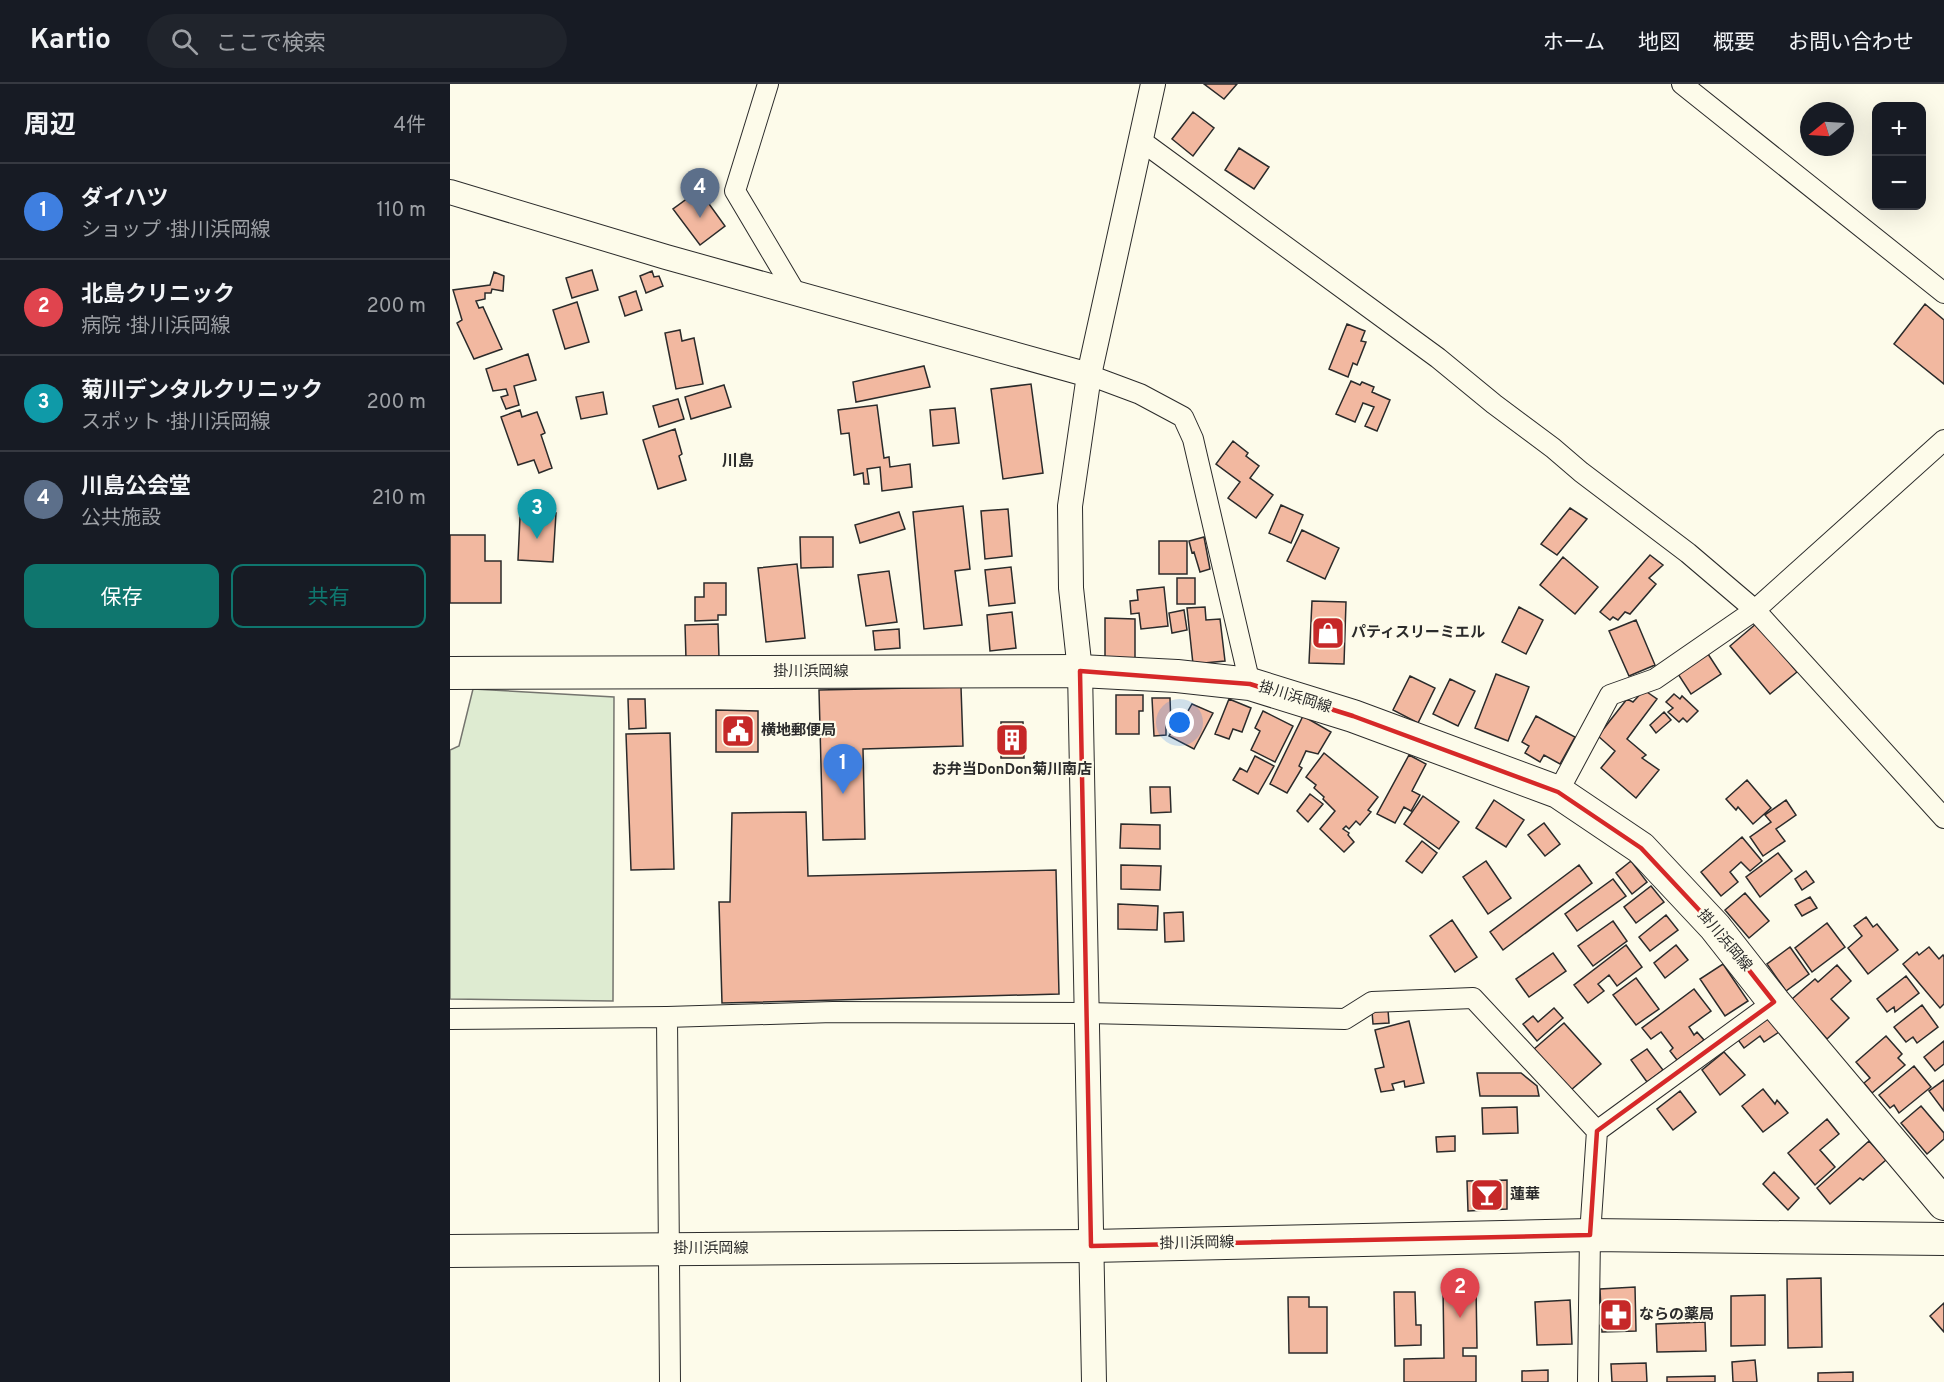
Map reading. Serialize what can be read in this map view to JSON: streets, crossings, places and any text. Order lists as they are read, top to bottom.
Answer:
{
  "streets": {
    "main road": ["掛川浜岡線"]
  },
  "districts": ["川島"],
  "places": {
    "shop": ["パティスリーミエル"],
    "public building": ["横地郵便局"],
    "building": ["お弁当DonDon菊川南店"],
    "bar": ["蓮華"],
    "pharmacy": ["ならの薬局"]
  },
  "north": "left",
  "page": {
    "header": "Kartio",
    "search": "ここで検索",
    "nav": [
      "ホーム",
      "地図",
      "概要",
      "お問い合わせ"
    ],
    "heading": ["周辺", "4件"],
    "map_buttons": ["+", "−"],
    "list": [
      {
        "mark": "1",
        "name": "ダイハツ",
        "note": "ショップ · 掛川浜岡線",
        "value": "110 m"
      },
      {
        "mark": "2",
        "name": "北島クリニック",
        "note": "病院 · 掛川浜岡線",
        "value": "200 m"
      },
      {
        "mark": "3",
        "name": "菊川デンタルクリニック",
        "note": "スポット · 掛川浜岡線",
        "value": "200 m"
      },
      {
        "mark": "4",
        "name": "川島公会堂",
        "note": "公共施設",
        "value": "210 m"
      }
    ],
    "pins": [
      "4",
      "3",
      "1",
      "2"
    ],
    "buttons": ["保存", "共有"]
  }
}
